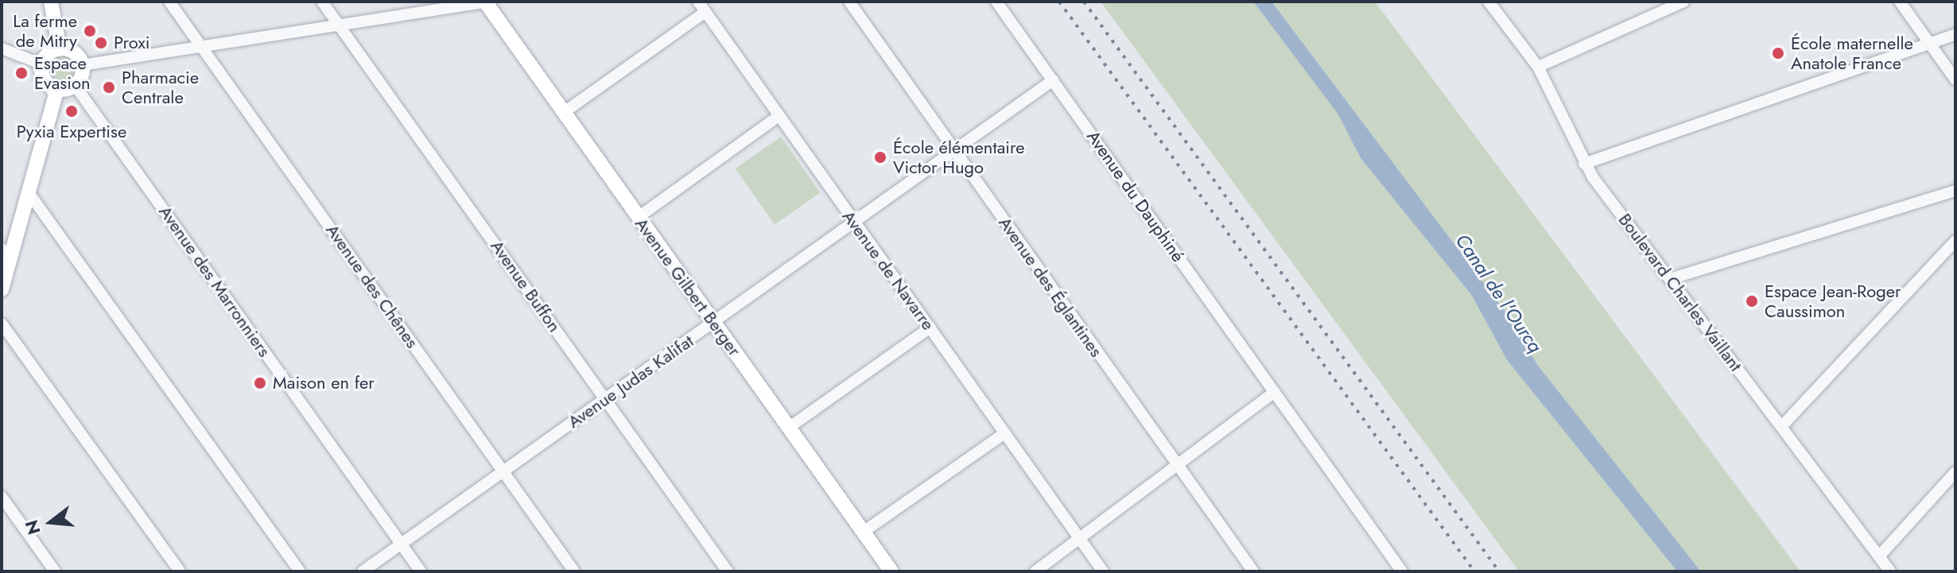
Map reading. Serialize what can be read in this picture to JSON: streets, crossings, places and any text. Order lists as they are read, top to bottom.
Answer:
{
  "streets": {
    "street": [
      "Avenue du Dauphiné",
      "Avenue de Navarre",
      "Avenue des Marronniers",
      "Avenue des Chênes",
      "Avenue Buffon",
      "Avenue Gilbert Berger",
      "Avenue des Églantines",
      "Boulevard Charles Vaillant",
      "Avenue Judas Kalifat"
    ]
  },
  "crossings": [
    ["Avenue du Dauphiné", "Avenue Judas Kalifat"],
    ["Avenue de Navarre", "Avenue Judas Kalifat"],
    ["Avenue des Marronniers", "Avenue Judas Kalifat"],
    ["Avenue des Chênes", "Avenue Judas Kalifat"],
    ["Avenue Buffon", "Avenue Judas Kalifat"],
    ["Avenue Gilbert Berger", "Avenue Judas Kalifat"],
    ["Avenue des Églantines", "Avenue Judas Kalifat"]
  ],
  "water": ["Canal de l'Ourcq"],
  "places": [
    "La ferme de Mitry",
    "Proxi",
    "École maternelle Anatole France",
    "Espace Evasion",
    "Pharmacie Centrale",
    "Pyxia Expertise",
    "École élémentaire Victor Hugo",
    "Espace Jean-Roger Caussimon",
    "Maison en fer"
  ],
  "north": "left"
}
